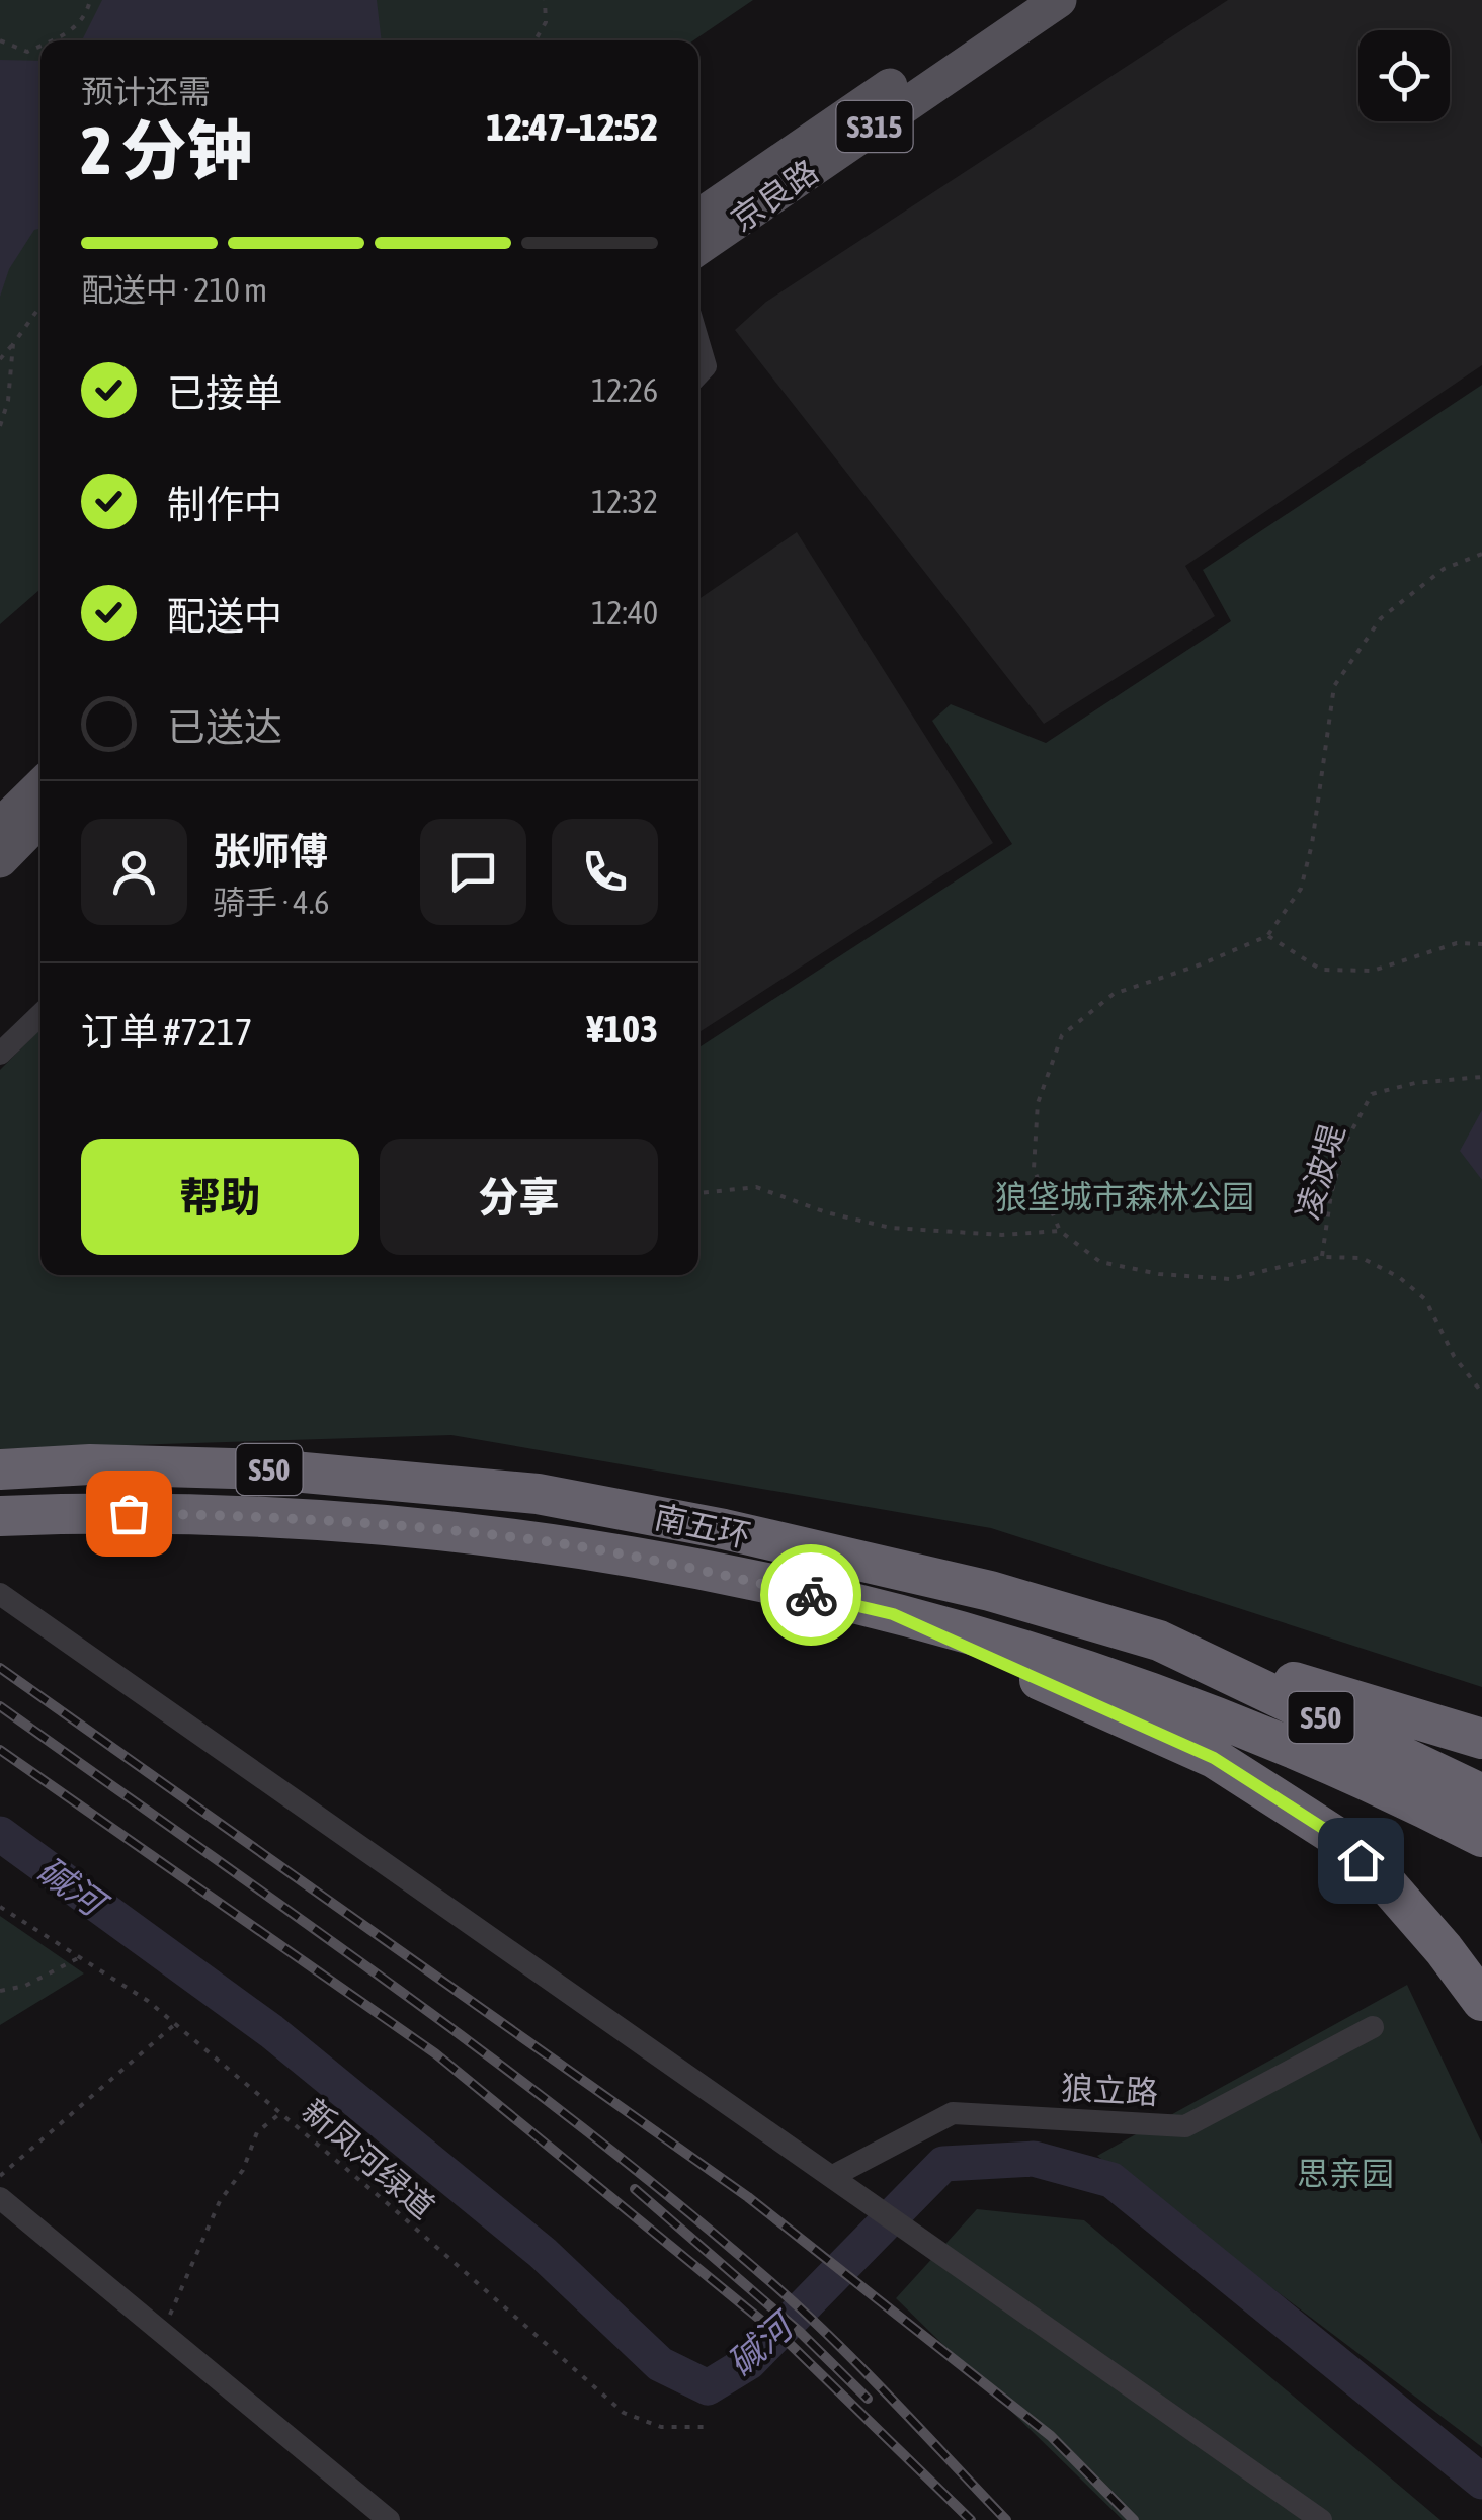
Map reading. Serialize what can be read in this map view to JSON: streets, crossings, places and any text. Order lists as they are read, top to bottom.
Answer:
{
  "streets": {
    "highway": ["S50", "南五环"],
    "main road": ["S315", "京良路"],
    "street": ["狼立路"],
    "path": ["凌波堤", "新凤河绿道"]
  },
  "water": ["碱河"],
  "parks": ["狼垡城市森林公园", "思亲园"],
  "page": {
    "heading": ["2 分钟", "预计还需", "12:47–12:52"],
    "panel": [
      "张师傅",
      "骑手 · 4.6",
      "订单 #7217",
      "¥103"
    ],
    "bar": "配送中 · 210 m",
    "list": [
      ["已接单", "12:26"],
      ["制作中", "12:32"],
      ["配送中", "12:40"],
      "已送达"
    ],
    "buttons": ["帮助", "分享"]
  }
}
